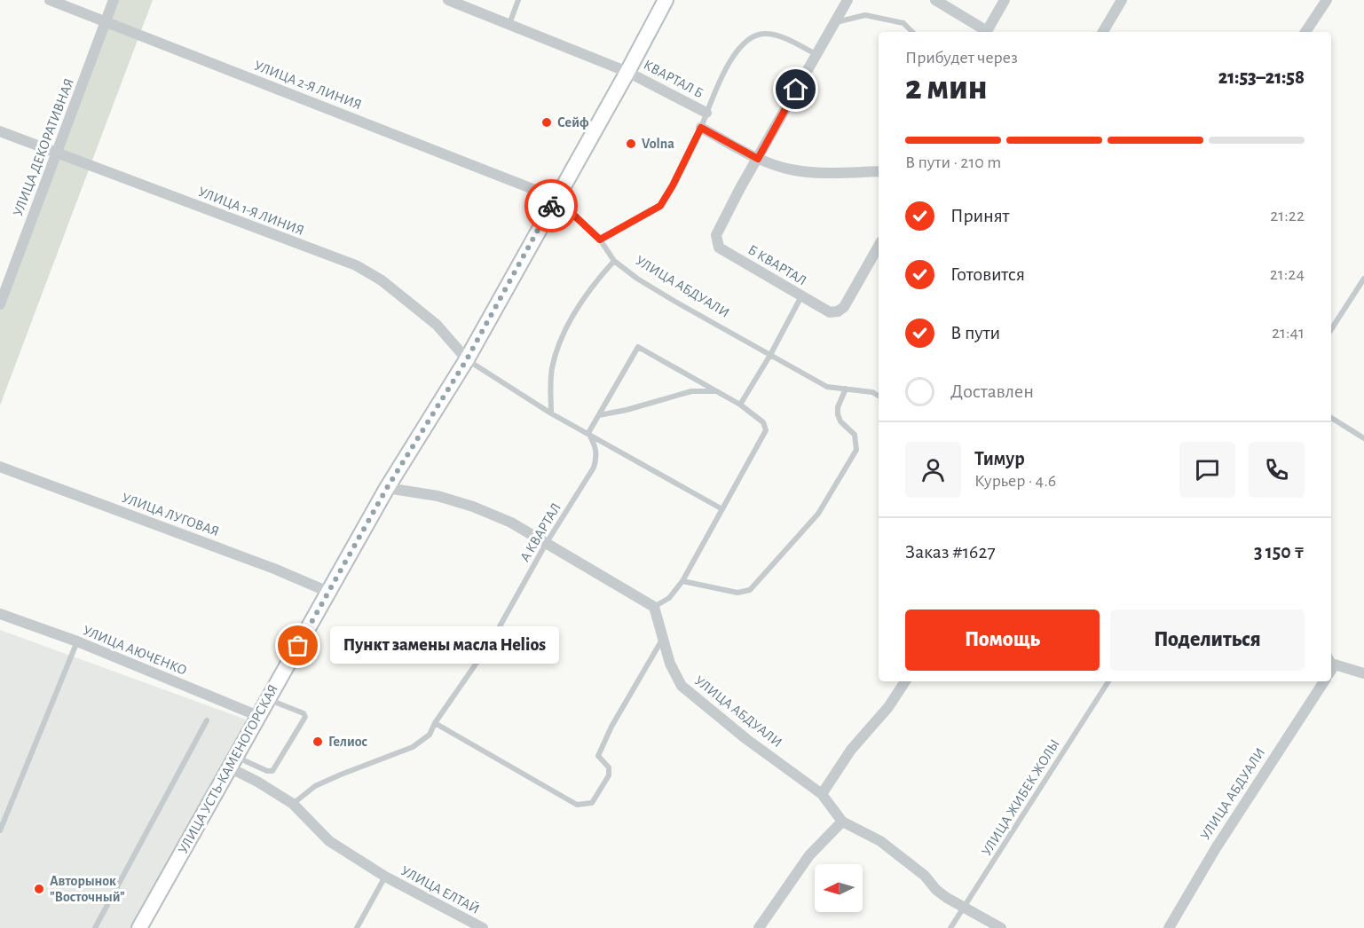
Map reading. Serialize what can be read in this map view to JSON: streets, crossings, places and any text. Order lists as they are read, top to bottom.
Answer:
{
  "streets": {
    "street": [
      "КВАРТАЛ Б",
      "УЛИЦА 2-Я ЛИНИЯ",
      "УЛИЦА ДЕКОРАТИВНАЯ",
      "УЛИЦА 1-Я ЛИНИЯ",
      "Б КВАРТАЛ",
      "УЛИЦА АБДУАЛИ",
      "УЛИЦА ЛУГОВАЯ",
      "УЛИЦА АЮЧЕНКО",
      "УЛИЦА УСТЬ-КАМЕНОГОРСКАЯ",
      "УЛИЦА ЕЛТАЙ"
    ],
    "lane": ["А КВАРТАЛ", "УЛИЦА ЖИБЕК ЖОЛЫ"]
  },
  "crossings": [
    ["КВАРТАЛ Б", "УЛИЦА УСТЬ-КАМЕНОГОРСКАЯ"],
    ["УЛИЦА 2-Я ЛИНИЯ", "УЛИЦА ДЕКОРАТИВНАЯ"],
    ["УЛИЦА 2-Я ЛИНИЯ", "УЛИЦА УСТЬ-КАМЕНОГОРСКАЯ"],
    ["УЛИЦА ДЕКОРАТИВНАЯ", "УЛИЦА 1-Я ЛИНИЯ"],
    ["УЛИЦА 1-Я ЛИНИЯ", "УЛИЦА УСТЬ-КАМЕНОГОРСКАЯ"],
    ["УЛИЦА АБДУАЛИ", "УЛИЦА ЖИБЕК ЖОЛЫ"],
    ["УЛИЦА ЛУГОВАЯ", "УЛИЦА УСТЬ-КАМЕНОГОРСКАЯ"],
    ["А КВАРТАЛ", "УЛИЦА ЕЛТАЙ"],
    ["УЛИЦА АЮЧЕНКО", "УЛИЦА УСТЬ-КАМЕНОГОРСКАЯ"],
    ["УЛИЦА УСТЬ-КАМЕНОГОРСКАЯ", "УЛИЦА ЕЛТАЙ"]
  ],
  "places": [
    "Сейф",
    "Volna",
    "Пункт замены масла Helios",
    "Гелиос",
    "Авторынок \"Восточный\""
  ],
  "north": "left",
  "page": {
    "heading": ["2 мин", "Прибудет через", "21:53–21:58"],
    "panel": [
      "Тимур",
      "Курьер · 4.6",
      "Заказ #1627",
      "3 150 ₸"
    ],
    "bar": "В пути · 210 m",
    "list": [
      ["Принят", "21:22"],
      ["Готовится", "21:24"],
      ["В пути", "21:41"],
      "Доставлен"
    ],
    "buttons": ["Помощь", "Поделиться"],
    "bubble": "Пункт замены масла Helios"
  }
}
